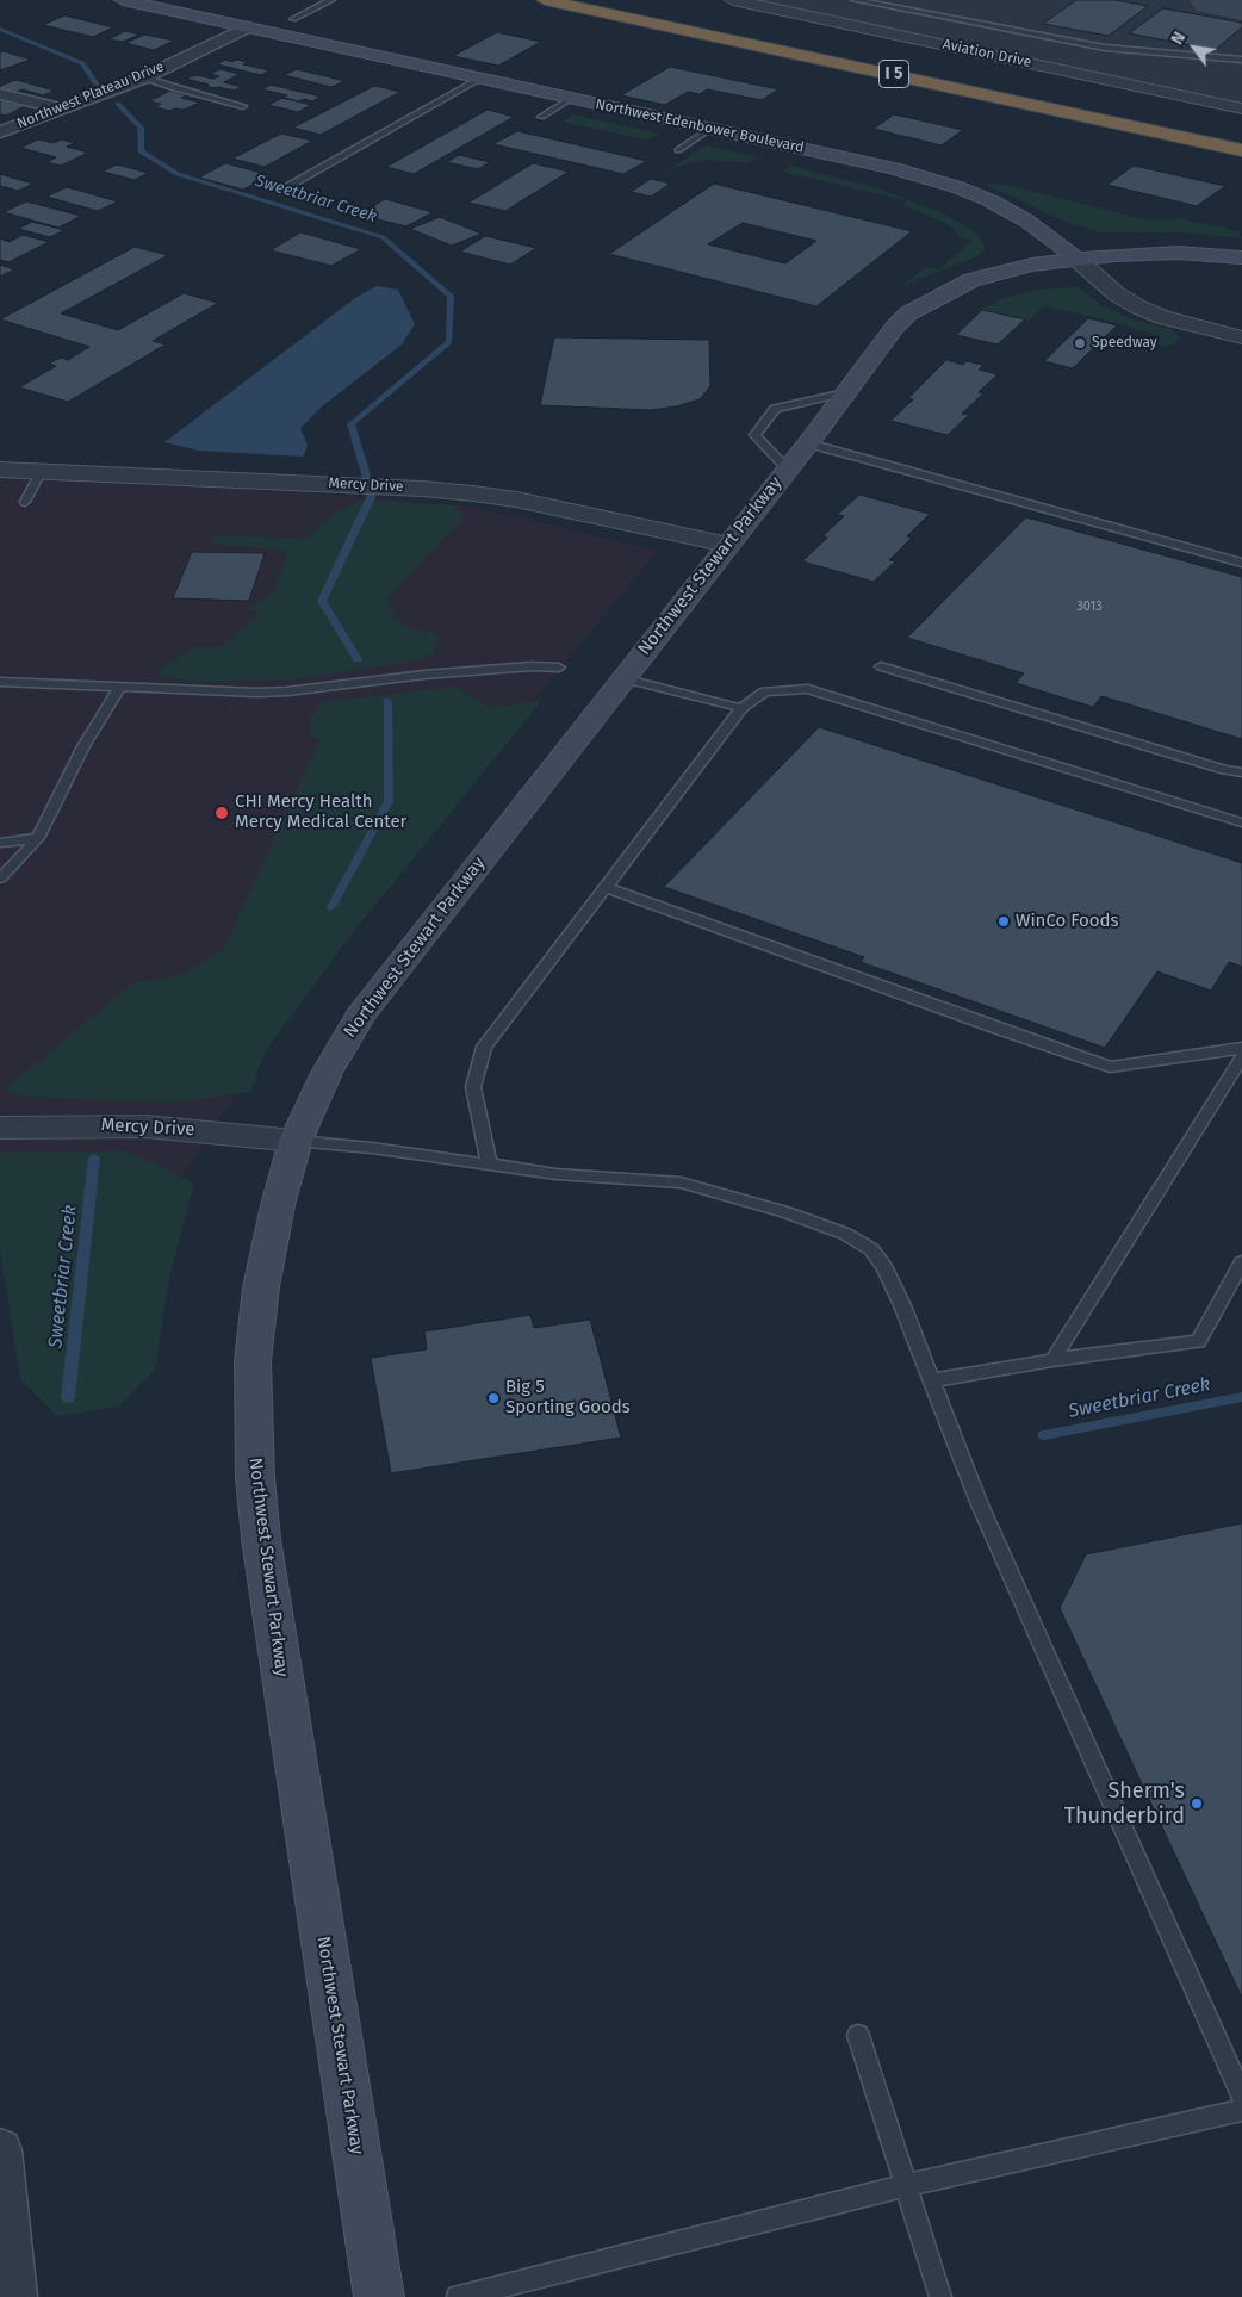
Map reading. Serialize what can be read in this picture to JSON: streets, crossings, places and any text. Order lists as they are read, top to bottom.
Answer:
{
  "streets": {
    "highway": ["I 5"],
    "main road": ["Northwest Edenbower Boulevard", "Northwest Stewart Parkway"],
    "street": ["Aviation Drive", "Northwest Plateau Drive", "Mercy Drive"]
  },
  "crossings": [
    ["Northwest Plateau Drive", "Northwest Edenbower Boulevard"],
    ["Northwest Edenbower Boulevard", "Northwest Stewart Parkway"],
    ["Mercy Drive", "Northwest Stewart Parkway"]
  ],
  "water": ["Sweetbriar Creek"],
  "places": [
    "Speedway",
    "CHI Mercy Health Mercy Medical Center",
    "WinCo Foods",
    "Big 5 Sporting Goods",
    "Sherm's Thunderbird"
  ],
  "house_numbers": ["3013"],
  "north": "top left"
}
